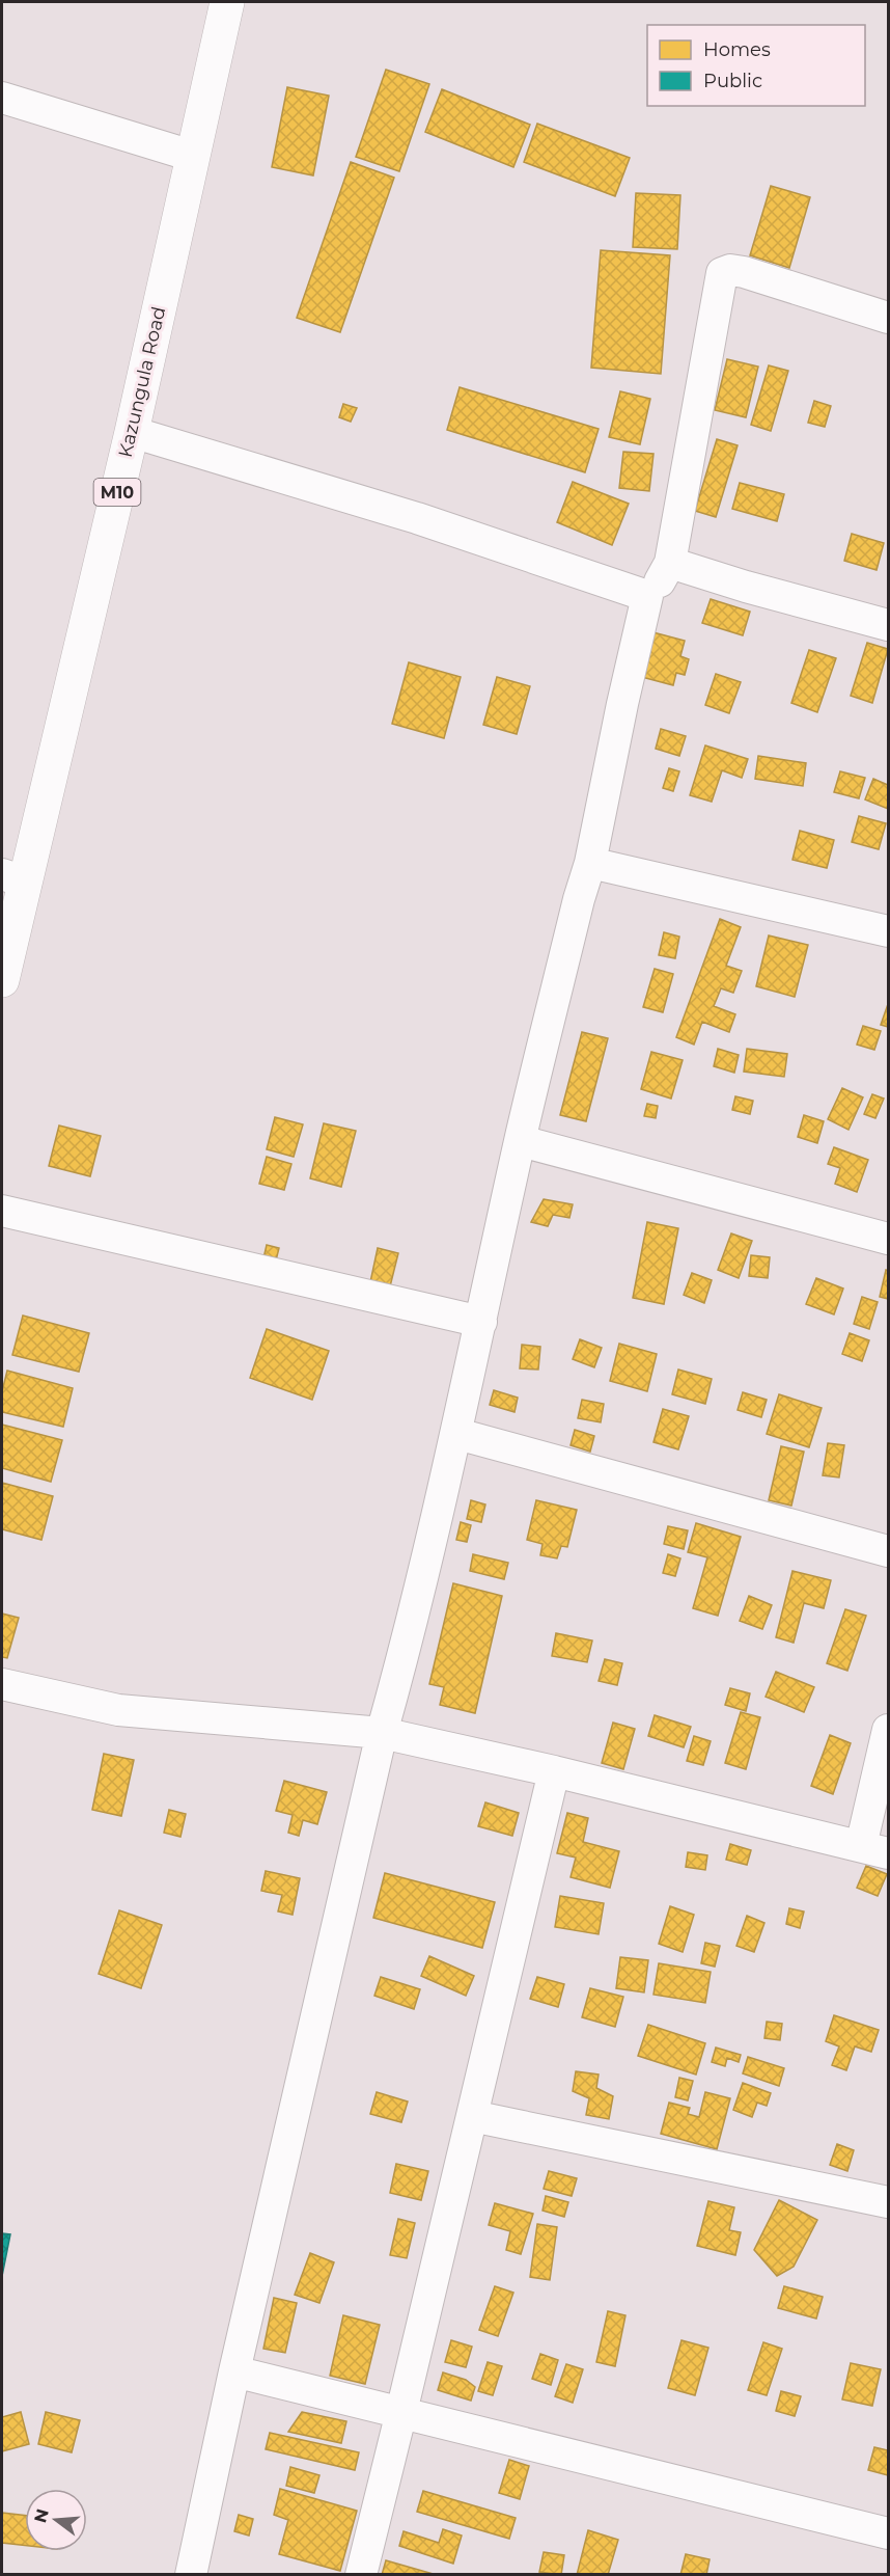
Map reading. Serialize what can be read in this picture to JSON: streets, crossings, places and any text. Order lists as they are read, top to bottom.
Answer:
{
  "streets": {
    "highway": ["Kazungula Road", "M10"]
  },
  "legend": ["Homes", "Public"],
  "north": "left"
}
